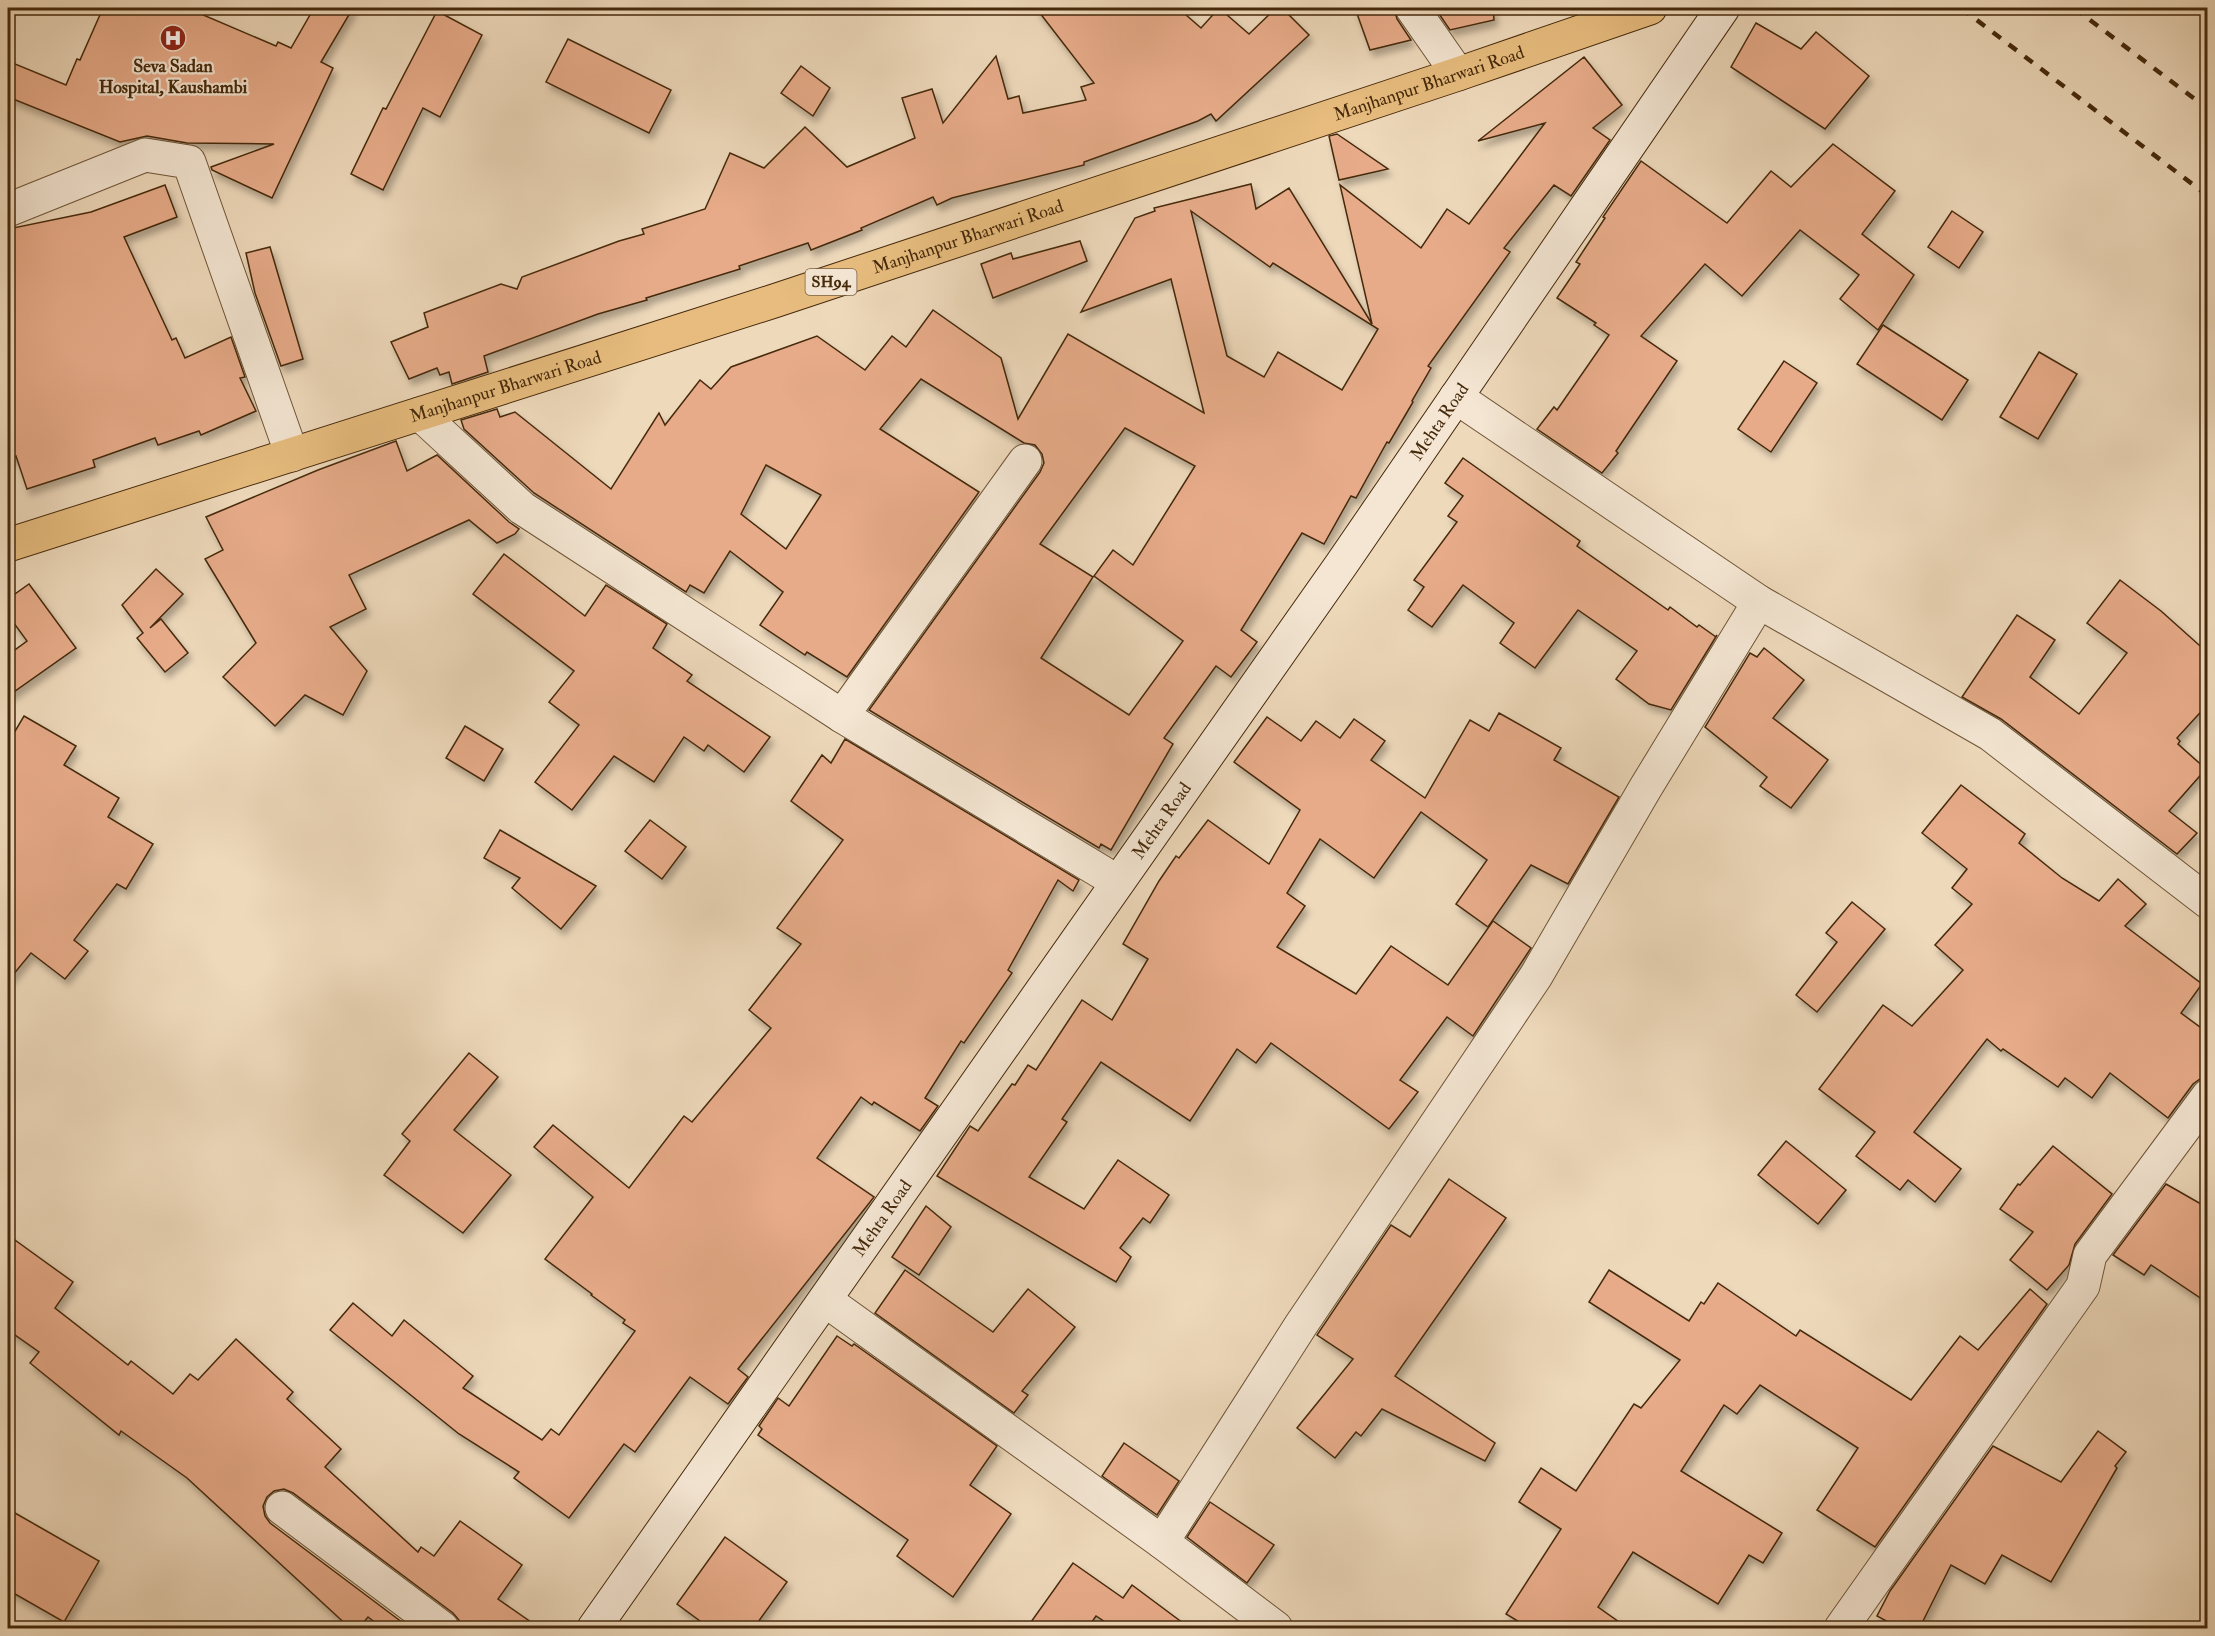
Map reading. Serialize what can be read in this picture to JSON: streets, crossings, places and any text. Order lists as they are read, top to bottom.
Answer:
{
  "streets": {
    "main road": ["Manjhanpur Bharwari Road", "SH94"],
    "street": ["Mehta Road"]
  },
  "places": {
    "hospital": ["Seva Sadan Hospital, Kaushambi"]
  }
}
